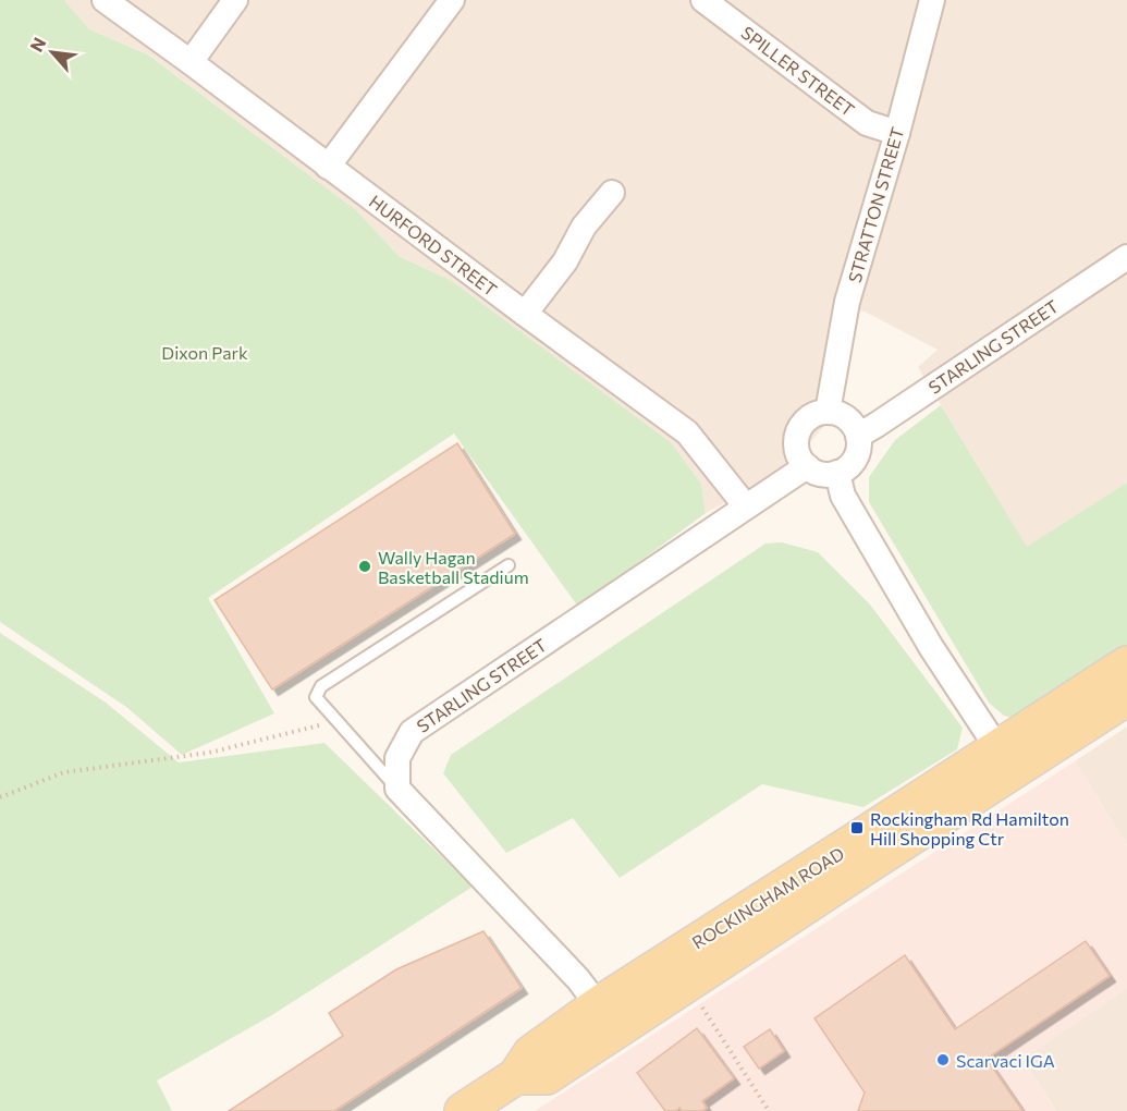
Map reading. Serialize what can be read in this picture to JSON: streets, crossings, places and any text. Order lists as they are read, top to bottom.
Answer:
{
  "streets": {
    "main road": ["ROCKINGHAM ROAD"],
    "street": [
      "SPILLER STREET",
      "STRATTON STREET",
      "HURFORD STREET",
      "STARLING STREET"
    ]
  },
  "crossings": [
    ["SPILLER STREET", "STRATTON STREET"],
    ["STRATTON STREET", "STARLING STREET"],
    ["HURFORD STREET", "STARLING STREET"]
  ],
  "parks": ["Dixon Park"],
  "places": {
    "other": ["Wally Hagan Basketball Stadium", "Scarvaci IGA"],
    "transit": ["Rockingham Rd Hamilton Hill Shopping Ctr"]
  },
  "north": "top left"
}
